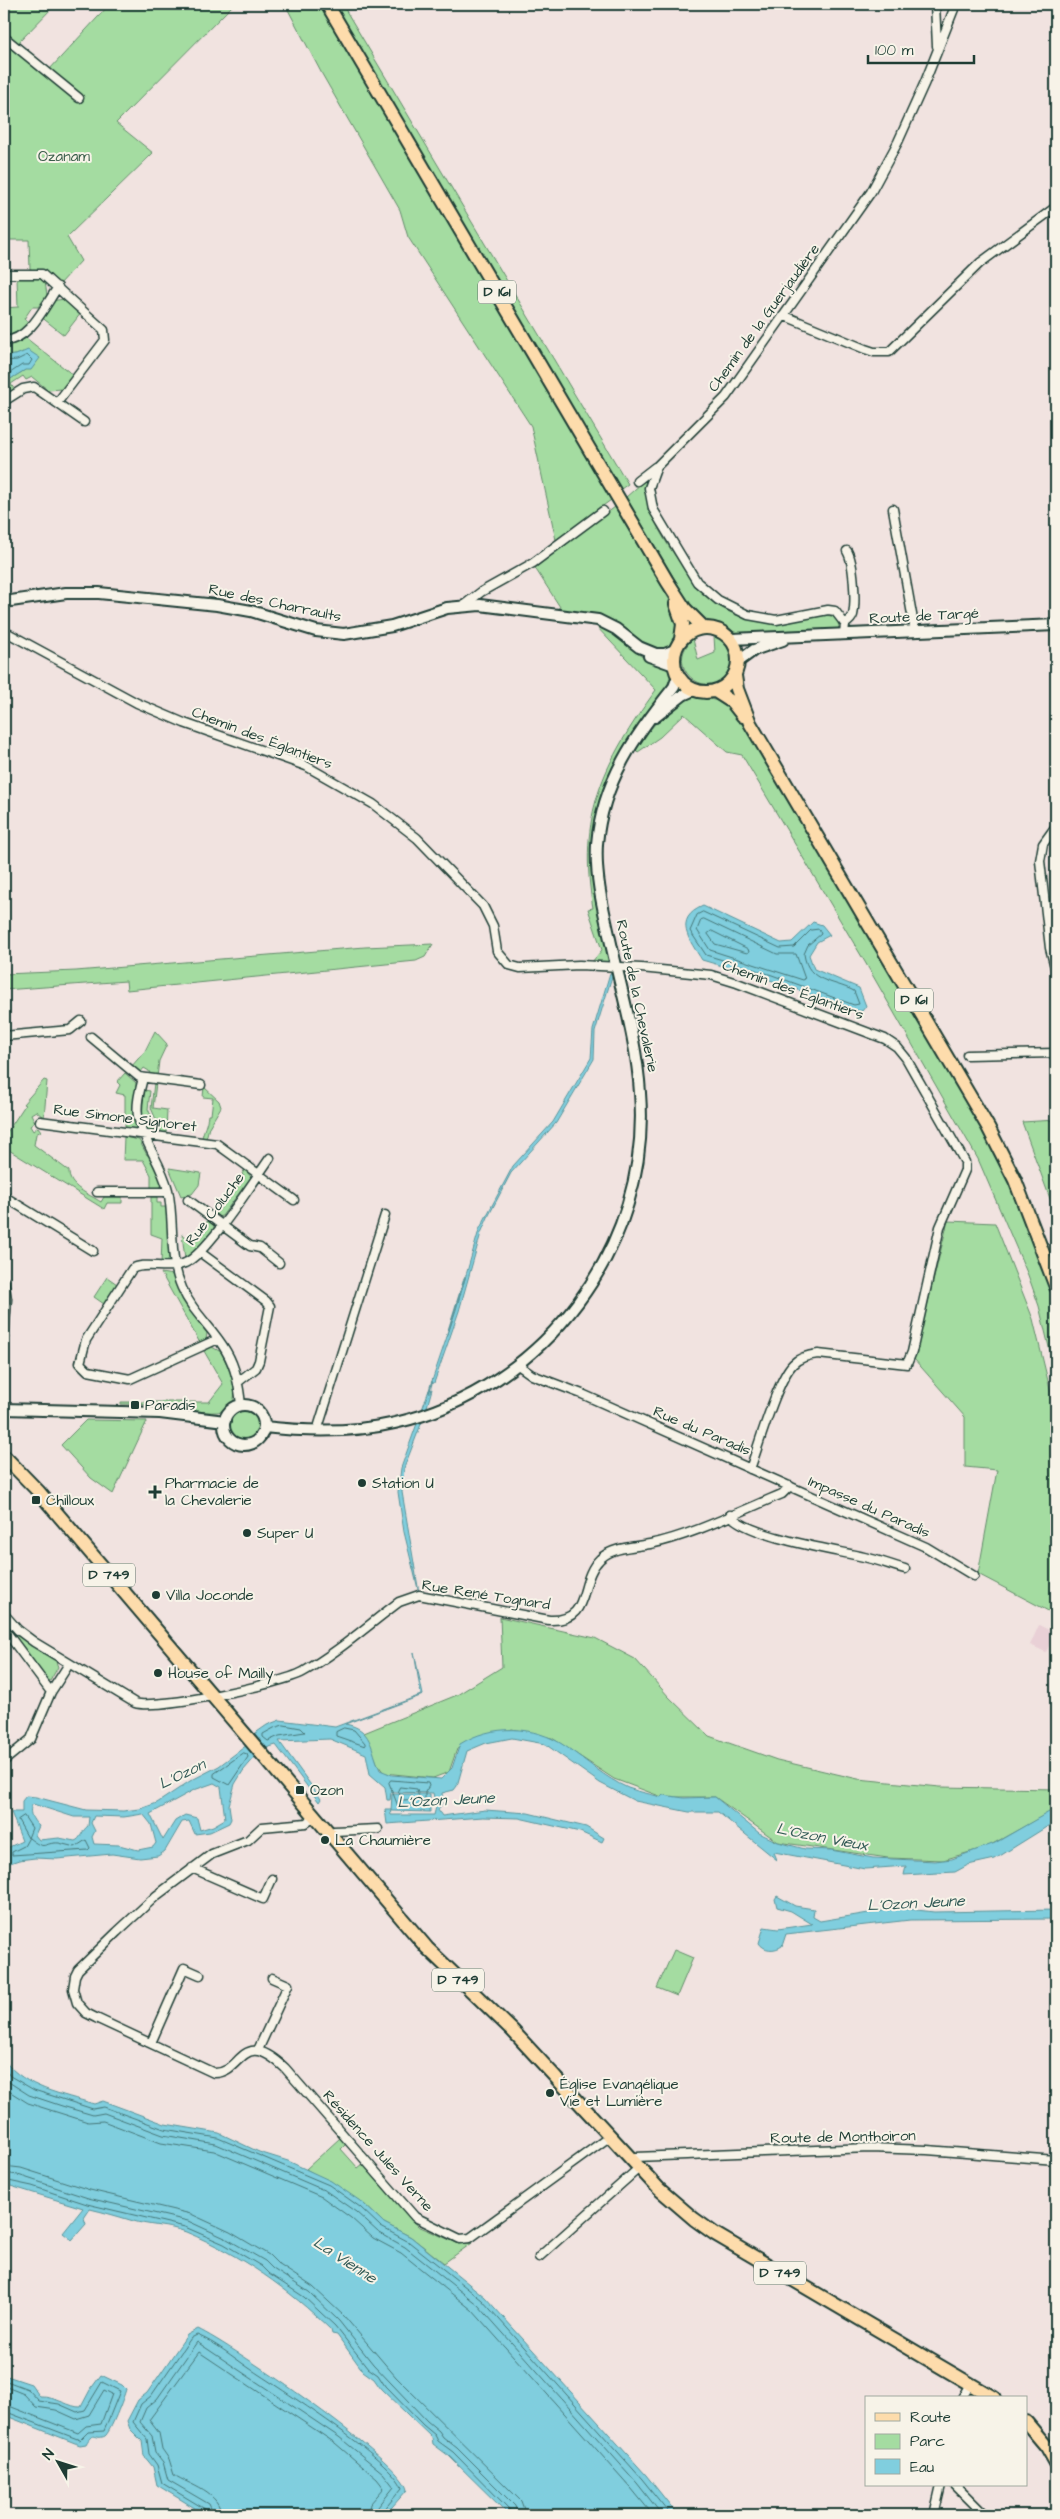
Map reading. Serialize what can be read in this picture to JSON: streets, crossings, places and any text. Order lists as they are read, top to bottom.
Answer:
{
  "streets": {
    "main road": ["D 161", "D 749"],
    "street": [
      "Chemin de la Guerjaudière",
      "Rue des Charraults",
      "Route de Targé",
      "Chemin des Églantiers",
      "Route de la Chevalerie",
      "Rue Simone Signoret",
      "Rue Coluche",
      "Rue du Paradis",
      "Impasse du Paradis",
      "Rue René Tognard",
      "Route de Monthoiron",
      "Résidence Jules Verne"
    ]
  },
  "crossings": [
    ["D 161", "Rue des Charraults"],
    ["D 161", "Route de Targé"],
    ["D 161", "Route de la Chevalerie"],
    ["Chemin de la Guerjaudière", "Route de Targé"],
    ["Rue des Charraults", "Route de Targé"],
    ["Rue des Charraults", "Route de la Chevalerie"],
    ["Route de Targé", "Route de la Chevalerie"],
    ["Chemin des Églantiers", "Route de la Chevalerie"],
    ["Chemin des Églantiers", "Rue du Paradis"],
    ["Route de la Chevalerie", "Rue du Paradis"],
    ["Rue Simone Signoret", "Rue Coluche"],
    ["Rue du Paradis", "Impasse du Paradis"],
    ["Impasse du Paradis", "Rue René Tognard"],
    ["D 749", "Rue René Tognard"],
    ["D 749", "Route de Monthoiron"],
    ["D 749", "Résidence Jules Verne"]
  ],
  "water": [
    "L'Ozon",
    "L'Ozon Jeune",
    "L'Ozon Vieux",
    "La Vienne"
  ],
  "parks": ["Ozanam"],
  "places": {
    "transit": ["Paradis", "Chilloux", "Ozon"],
    "other": [
      "Station U",
      "Super U",
      "Villa Joconde",
      "House of Mailly",
      "La Chaumière",
      "Église Evangélique Vie et Lumière"
    ],
    "health": ["Pharmacie de la Chevalerie"]
  },
  "legend": ["Route", "Parc", "Eau"],
  "scale_bar": "100 m",
  "north": "top left"
}
